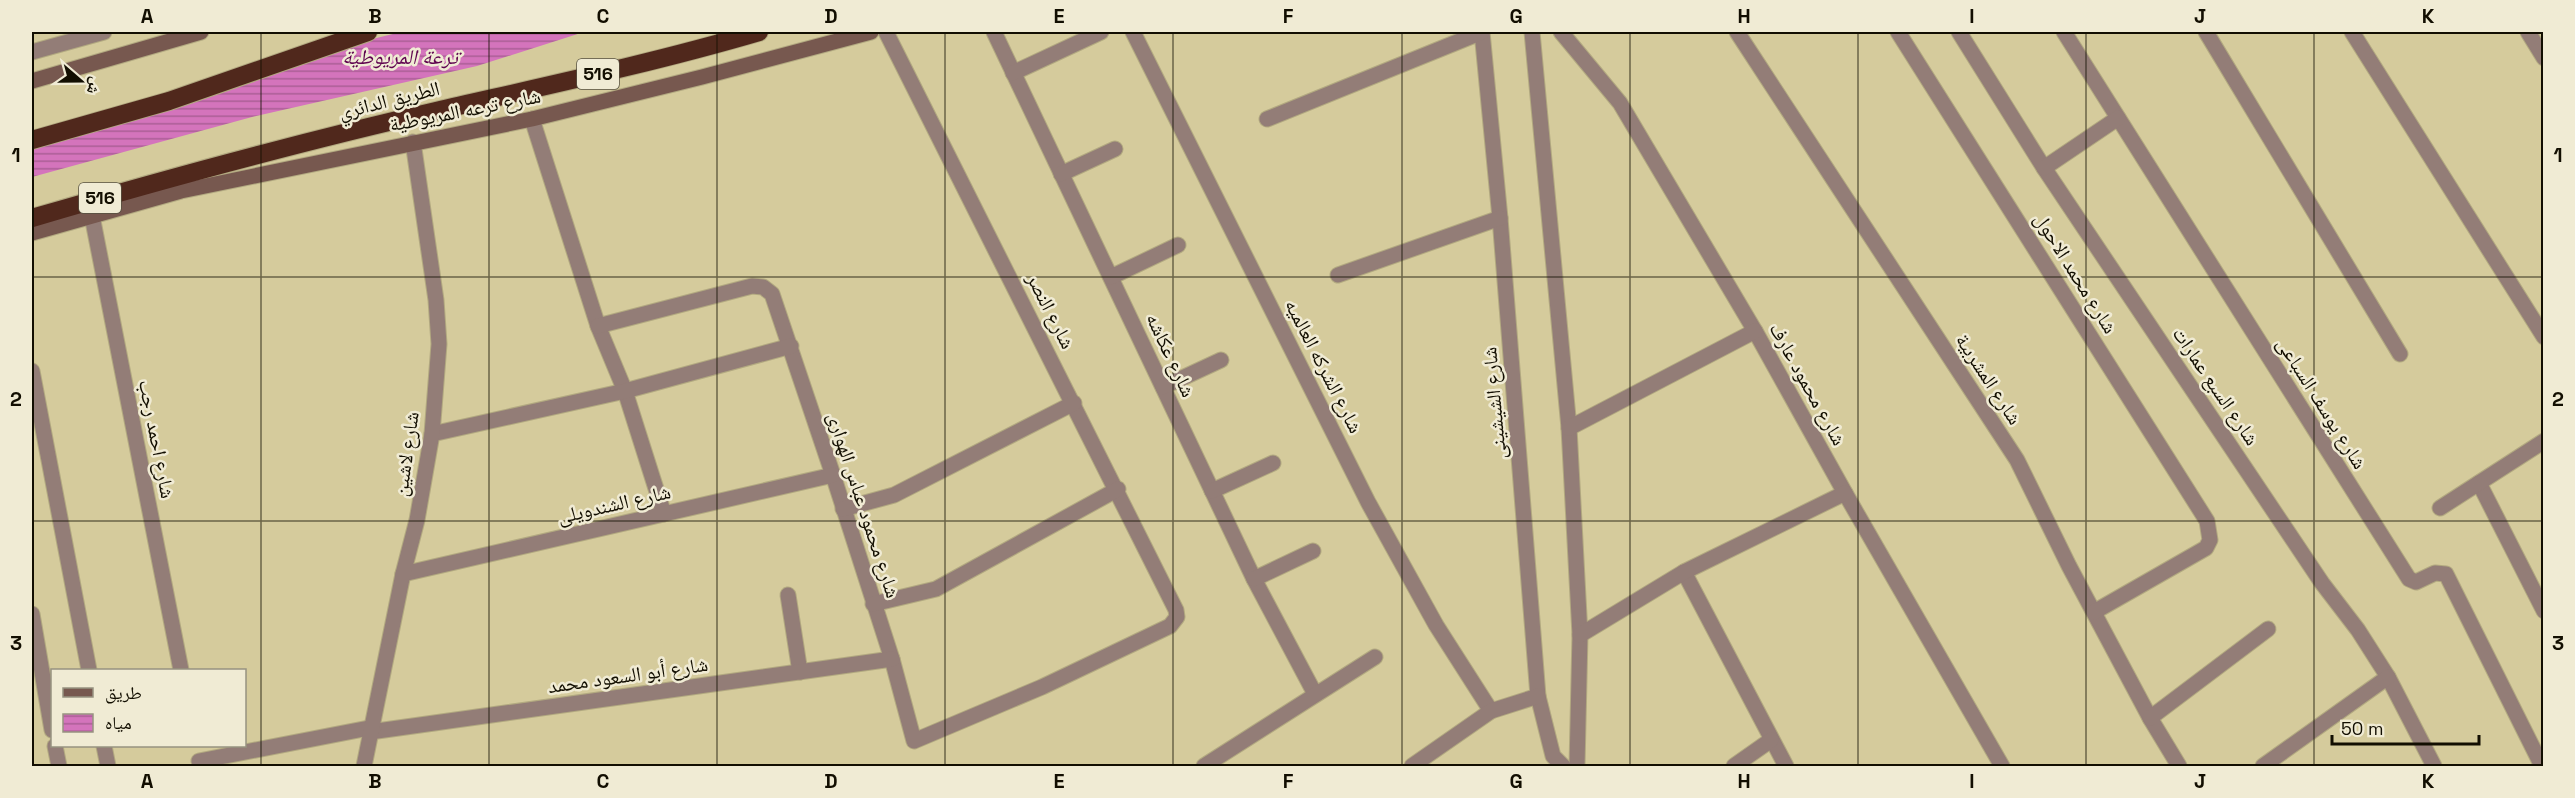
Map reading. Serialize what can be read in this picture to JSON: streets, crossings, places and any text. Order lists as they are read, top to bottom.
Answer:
{
  "streets": {
    "highway": ["516", "الطريق الدائري"],
    "main road": ["شارع ترعه المريوطية"],
    "street": [
      "شارع محمد الاحول",
      "شارع النصر",
      "شارع عكاشه",
      "شارع الشركه العالميه",
      "شارع المشربية",
      "شارع محمود عارف",
      "شارع السبع عمارات",
      "شارع الشيشينى",
      "شارع يوسف السباعى",
      "شارع احمد رجب",
      "شارع لاشين",
      "شارع الشندويلى",
      "شارع محمود عباس الهوارى",
      "شارع أبو السعود محمد"
    ]
  },
  "crossings": [
    ["شارع ترعه المريوطية", "شارع احمد رجب"],
    ["شارع ترعه المريوطية", "شارع لاشين"],
    ["شارع محمد الاحول", "شارع المشربية"],
    ["شارع النصر", "شارع محمود عباس الهوارى"],
    ["شارع لاشين", "شارع الشندويلى"],
    ["شارع لاشين", "شارع أبو السعود محمد"],
    ["شارع الشندويلى", "شارع محمود عباس الهوارى"],
    ["شارع محمود عباس الهوارى", "شارع أبو السعود محمد"]
  ],
  "water": ["ترعة المريوطية"],
  "legend": ["طريق", "مياه"],
  "scale_bar": "50 m",
  "north": "right",
  "grid": {
    "columns": [
      "A",
      "B",
      "C",
      "D",
      "E",
      "F",
      "G",
      "H",
      "I",
      "J",
      "K"
    ],
    "rows": ["1", "2", "3"]
  }
}
